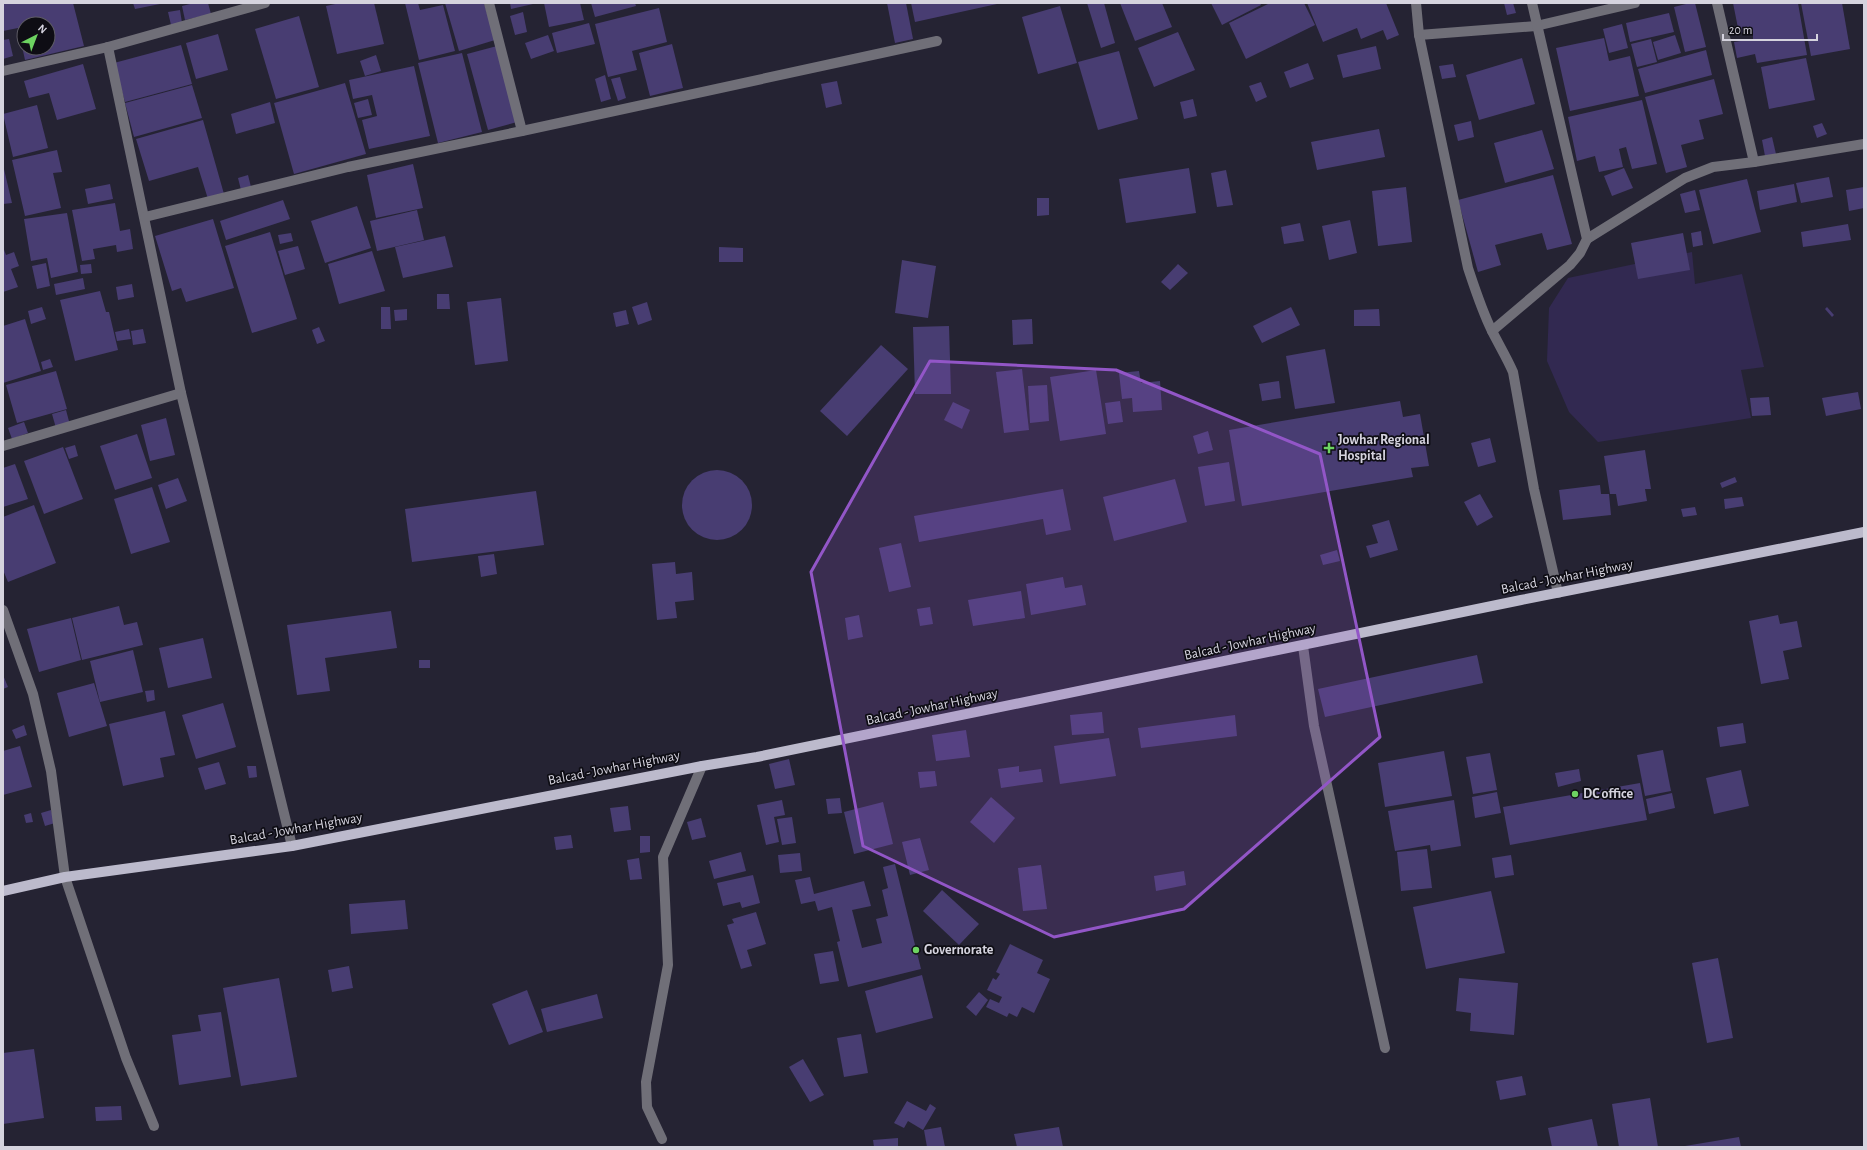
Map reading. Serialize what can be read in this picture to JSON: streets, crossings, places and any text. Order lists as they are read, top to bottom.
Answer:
{
  "streets": {
    "main road": ["Balcad - Jowhar Highway"]
  },
  "places": {
    "health": ["Jowhar Regional Hospital"],
    "other": ["DC office", "Governorate"]
  },
  "scale_bar": "20 m",
  "north": "top right"
}
